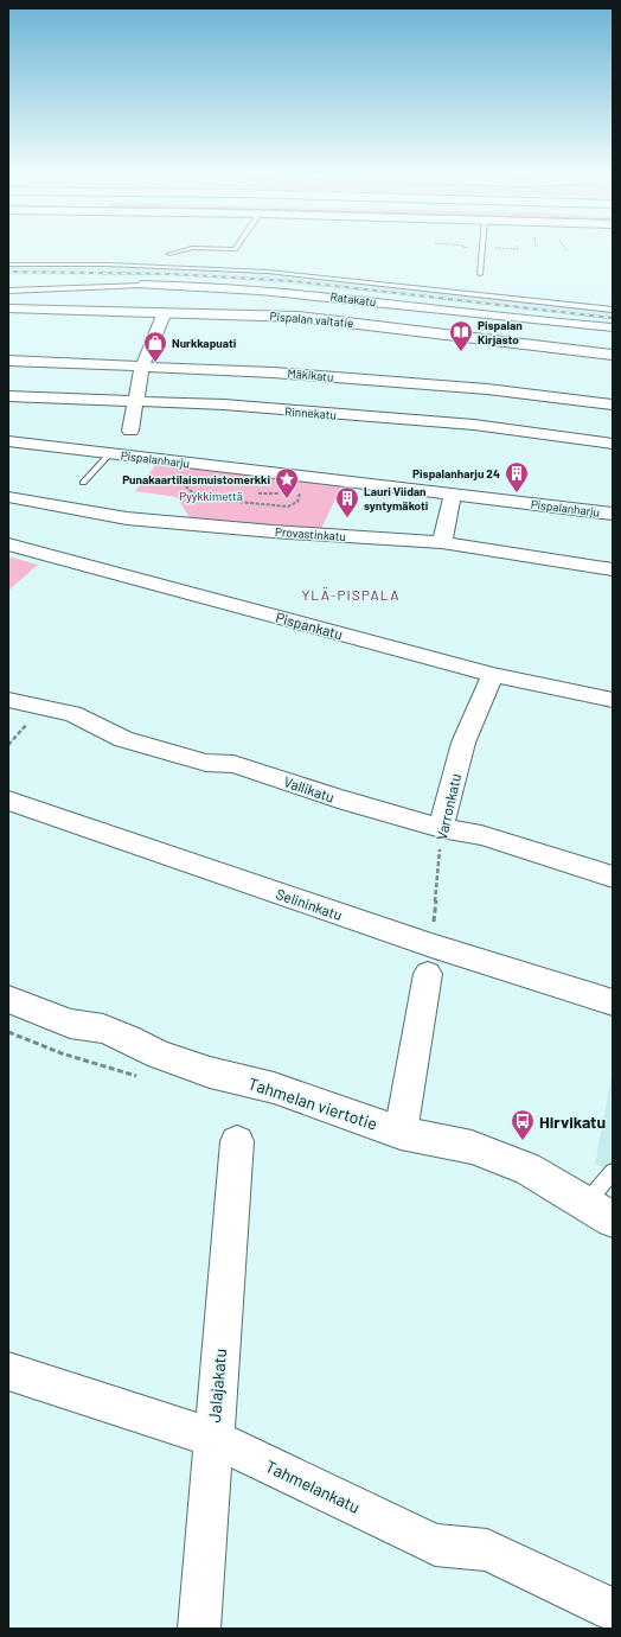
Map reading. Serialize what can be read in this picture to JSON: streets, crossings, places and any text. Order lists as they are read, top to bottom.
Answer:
{
  "streets": {
    "main road": ["Pispalan valtatie", "Tahmelan viertotie"],
    "street": [
      "Ratakatu",
      "Mäkikatu",
      "Rinnekatu",
      "Pispalanharju",
      "Provastinkatu",
      "Pispankatu",
      "Vallikatu",
      "Varronkatu",
      "Selininkatu",
      "Jalajakatu",
      "Tahmelankatu"
    ]
  },
  "crossings": [
    ["Pispankatu", "Varronkatu"],
    ["Vallikatu", "Varronkatu"],
    ["Varronkatu", "Selininkatu"],
    ["Jalajakatu", "Tahmelankatu"]
  ],
  "districts": ["YLÄ-PISPALA"],
  "parks": ["Pyykkimettä"],
  "places": {
    "library": ["Pispalan Kirjasto"],
    "shop": ["Nurkkapuati"],
    "building": ["Pispalanharju 24", "Lauri Viidan syntymäkoti"],
    "place": ["Punakaartilaismuistomerkki"],
    "bus stop": ["Hirvikatu"]
  }
}
